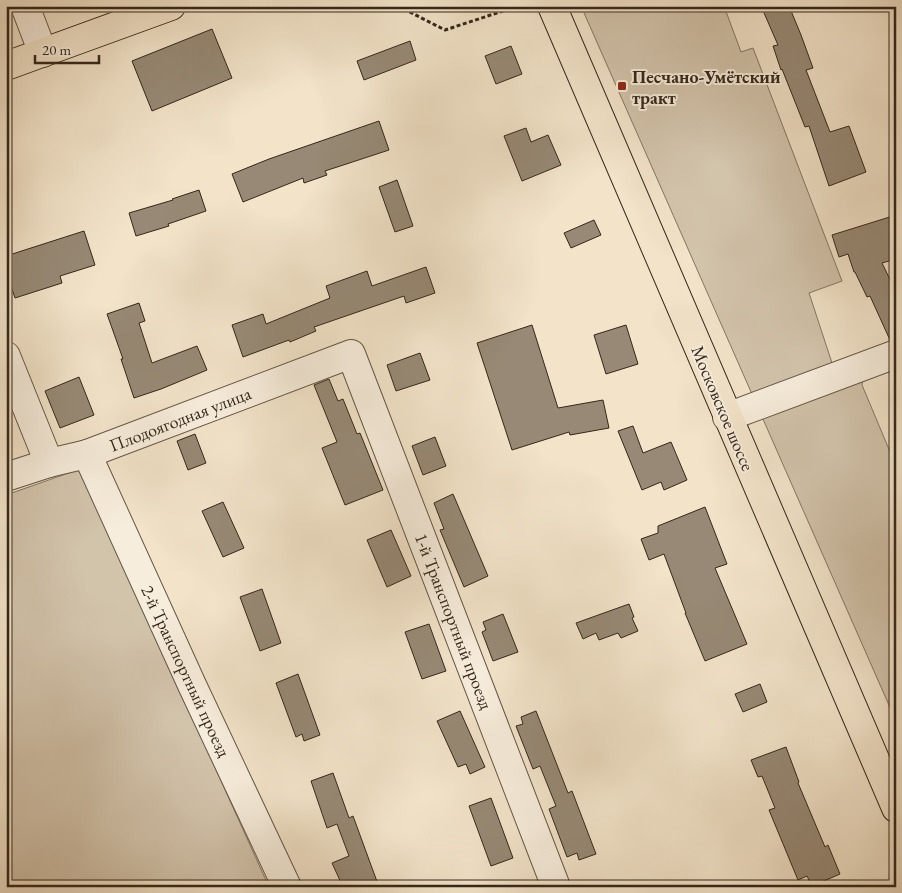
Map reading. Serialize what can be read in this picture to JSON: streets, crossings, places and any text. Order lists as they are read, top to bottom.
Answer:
{
  "streets": {
    "main road": ["Московское шоссе"],
    "street": ["Плодоягодная улица", "1-й Транспортный проезд", "2-й Транспортный проезд"]
  },
  "crossings": [
    ["Плодоягодная улица", "1-й Транспортный проезд"],
    ["Плодоягодная улица", "2-й Транспортный проезд"]
  ],
  "places": {
    "transit": ["Песчано-Умётский тракт"]
  },
  "scale_bar": "20 m"
}
